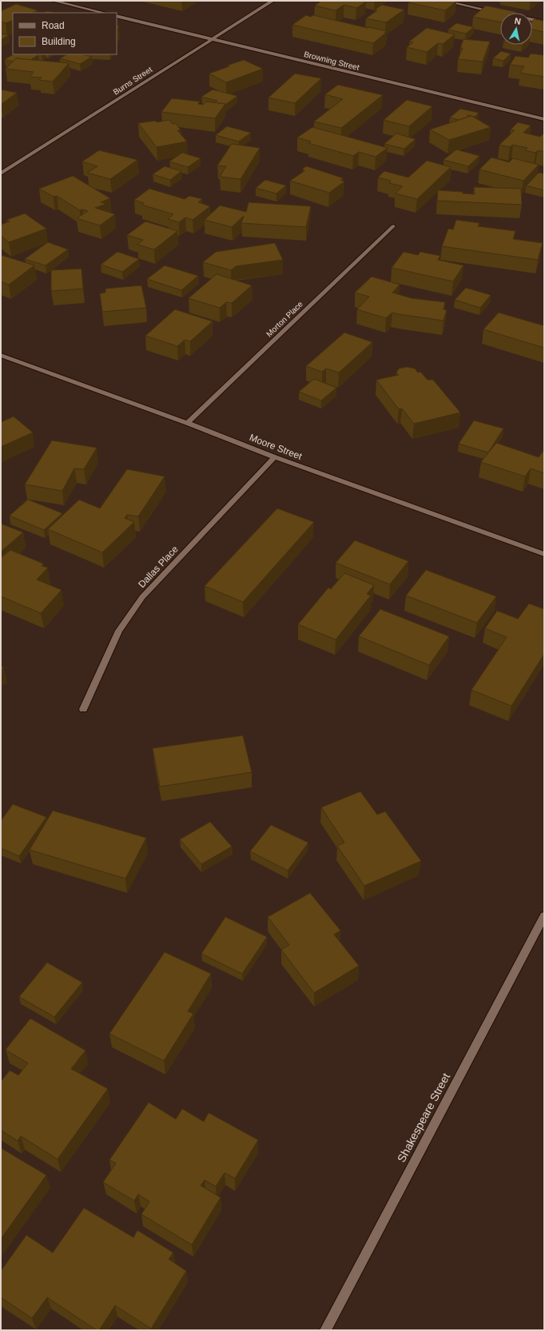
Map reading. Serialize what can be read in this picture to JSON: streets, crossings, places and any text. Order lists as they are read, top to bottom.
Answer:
{
  "streets": {
    "street": [
      "Browning Street",
      "Burns Street",
      "Morton Place",
      "Moore Street",
      "Dallas Place",
      "Shakespeare Street"
    ]
  },
  "crossings": [
    ["Browning Street", "Burns Street"],
    ["Morton Place", "Moore Street"],
    ["Moore Street", "Dallas Place"]
  ],
  "legend": ["Road", "Building"],
  "north": "top"
}
